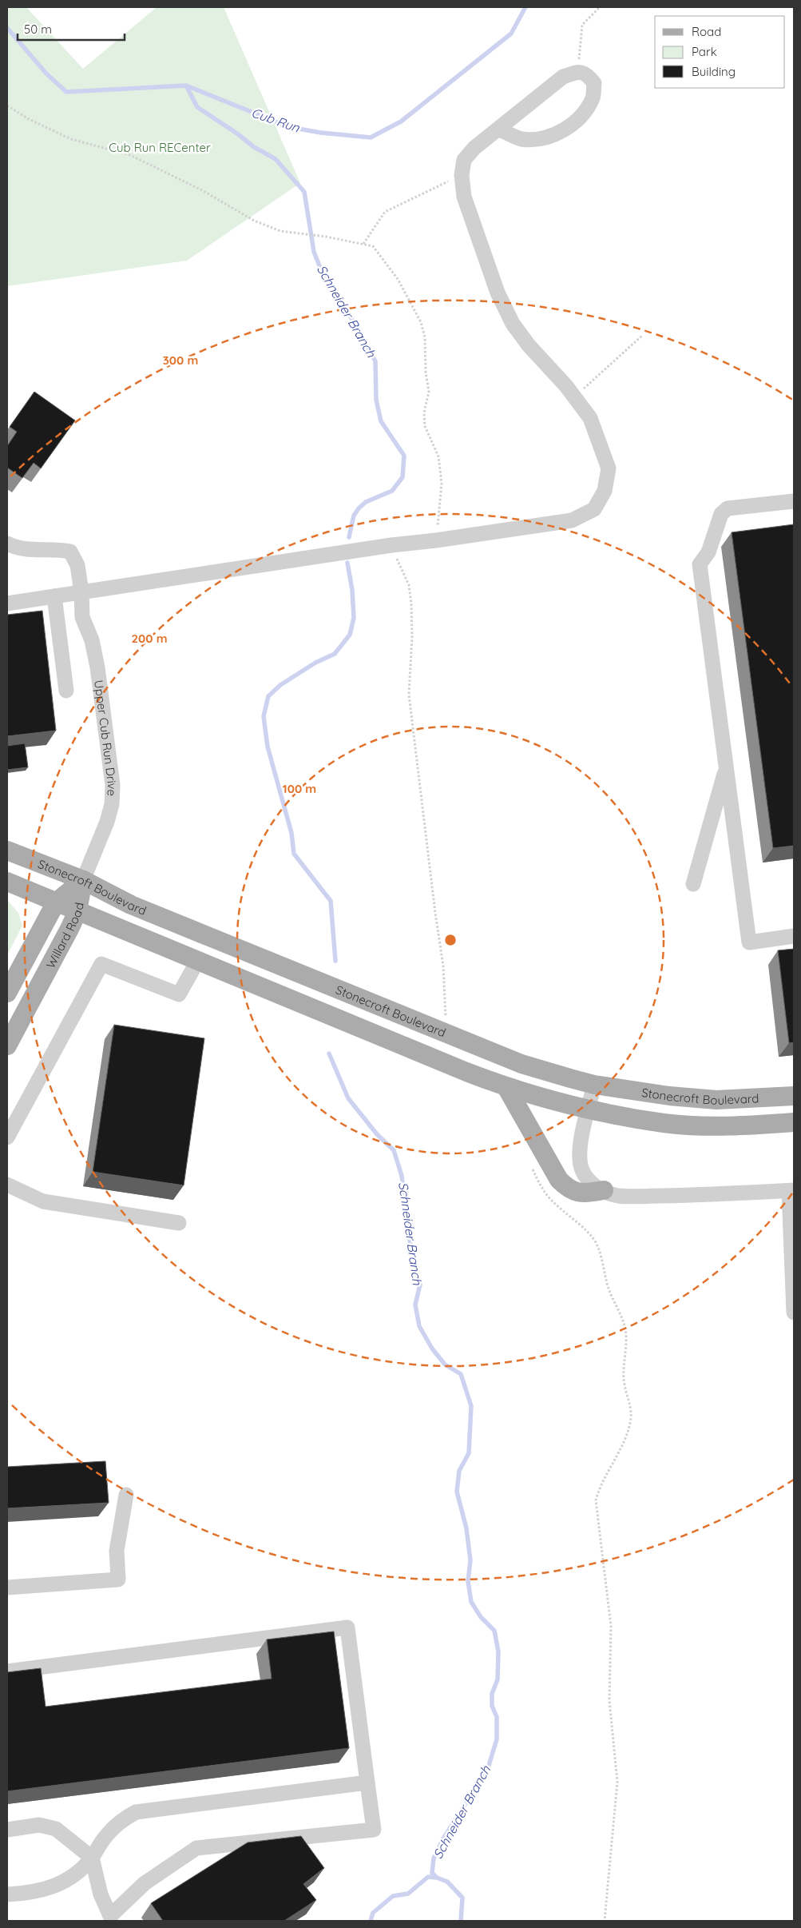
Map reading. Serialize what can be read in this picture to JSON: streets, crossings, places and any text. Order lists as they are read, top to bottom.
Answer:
{
  "streets": {
    "main road": ["Stonecroft Boulevard", "Willard Road"],
    "street": ["Upper Cub Run Drive"]
  },
  "crossings": [
    ["Upper Cub Run Drive", "Stonecroft Boulevard"],
    ["Upper Cub Run Drive", "Willard Road"],
    ["Stonecroft Boulevard", "Willard Road"]
  ],
  "water": ["Cub Run", "Schneider Branch"],
  "parks": ["Cub Run RECenter"],
  "legend": ["Road", "Park", "Building"],
  "scale_bar": "50 m",
  "rings": ["300 m", "200 m", "100 m"]
}
